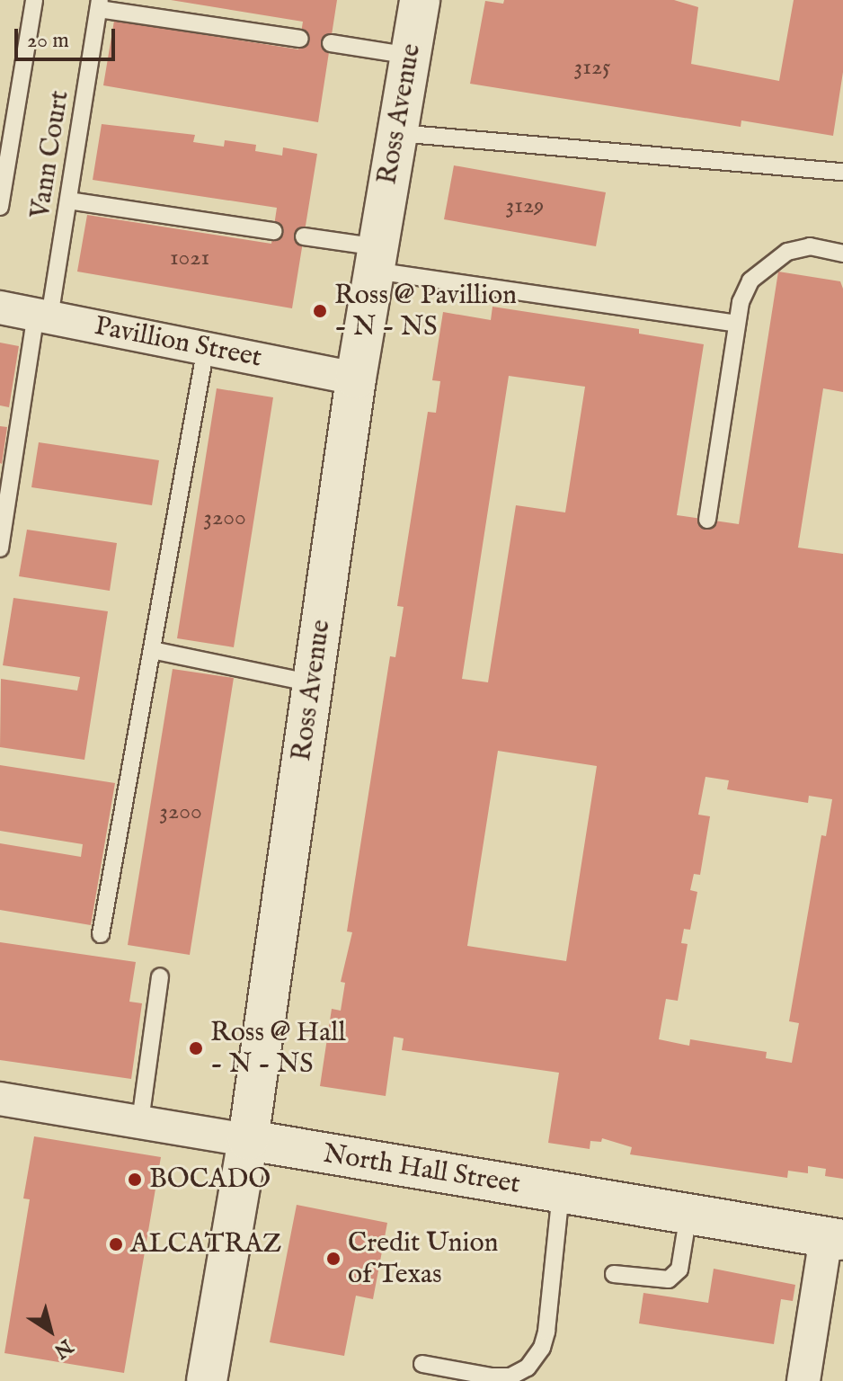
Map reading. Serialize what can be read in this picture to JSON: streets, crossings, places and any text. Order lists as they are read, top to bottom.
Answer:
{
  "streets": {
    "main road": ["Ross Avenue", "North Hall Street"],
    "street": ["Pavillion Street"],
    "lane": ["Vann Court"]
  },
  "crossings": [
    ["Ross Avenue", "Pavillion Street"],
    ["Ross Avenue", "North Hall Street"],
    ["Vann Court", "Pavillion Street"]
  ],
  "places": [
    "Ross @ Pavillion - N - NS",
    "Ross @ Hall - N - NS",
    "BOCADO",
    "ALCATRAZ",
    "Credit Union of Texas"
  ],
  "house_numbers": [
    "3125",
    "3129",
    "1021",
    "3200",
    "3200"
  ],
  "scale_bar": "20 m",
  "north": "bottom right"
}
